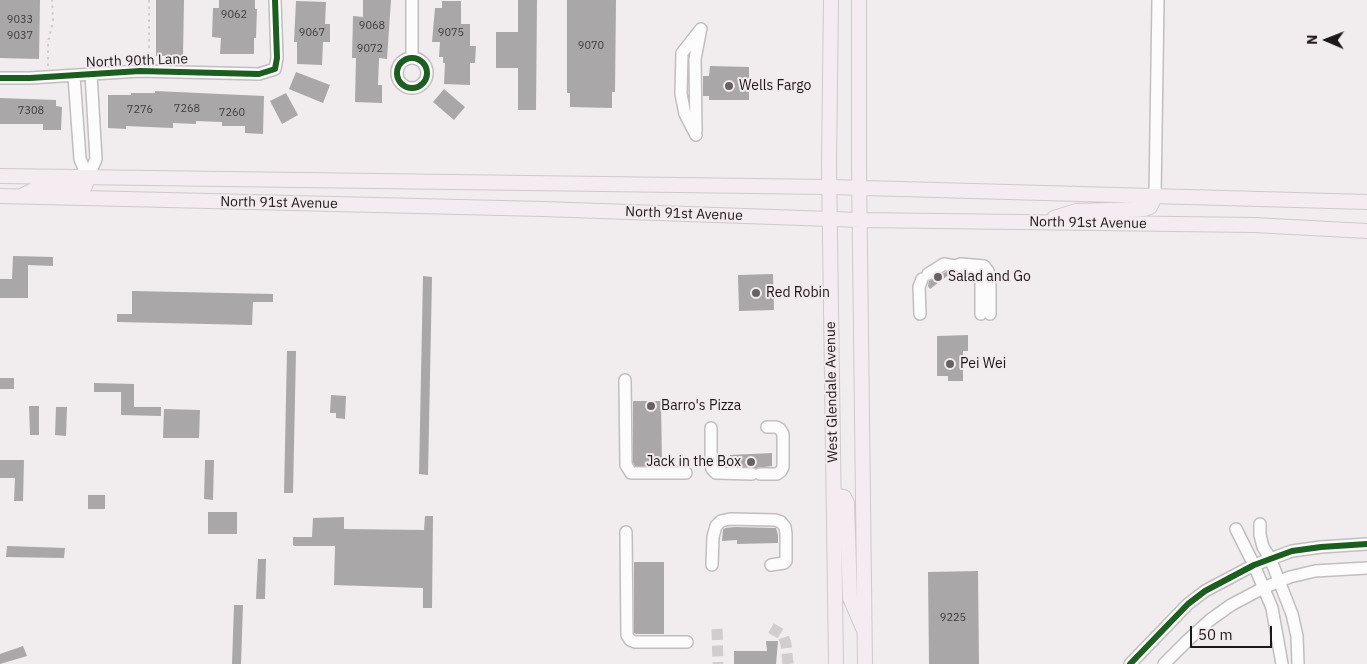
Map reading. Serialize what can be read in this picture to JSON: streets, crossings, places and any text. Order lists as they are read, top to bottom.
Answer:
{
  "streets": {
    "main road": ["North 91st Avenue", "West Glendale Avenue"],
    "street": ["North 90th Lane"]
  },
  "crossings": [
    ["North 91st Avenue", "West Glendale Avenue"]
  ],
  "places": [
    "Wells Fargo",
    "Salad and Go",
    "Red Robin",
    "Pei Wei",
    "Barro's Pizza",
    "Jack in the Box"
  ],
  "house_numbers": [
    "9062",
    "9033",
    "9068",
    "9067",
    "9075",
    "9037",
    "9070",
    "9072",
    "7268",
    "7276",
    "7308",
    "7260",
    "9225"
  ],
  "scale_bar": "50 m",
  "north": "left"
}
